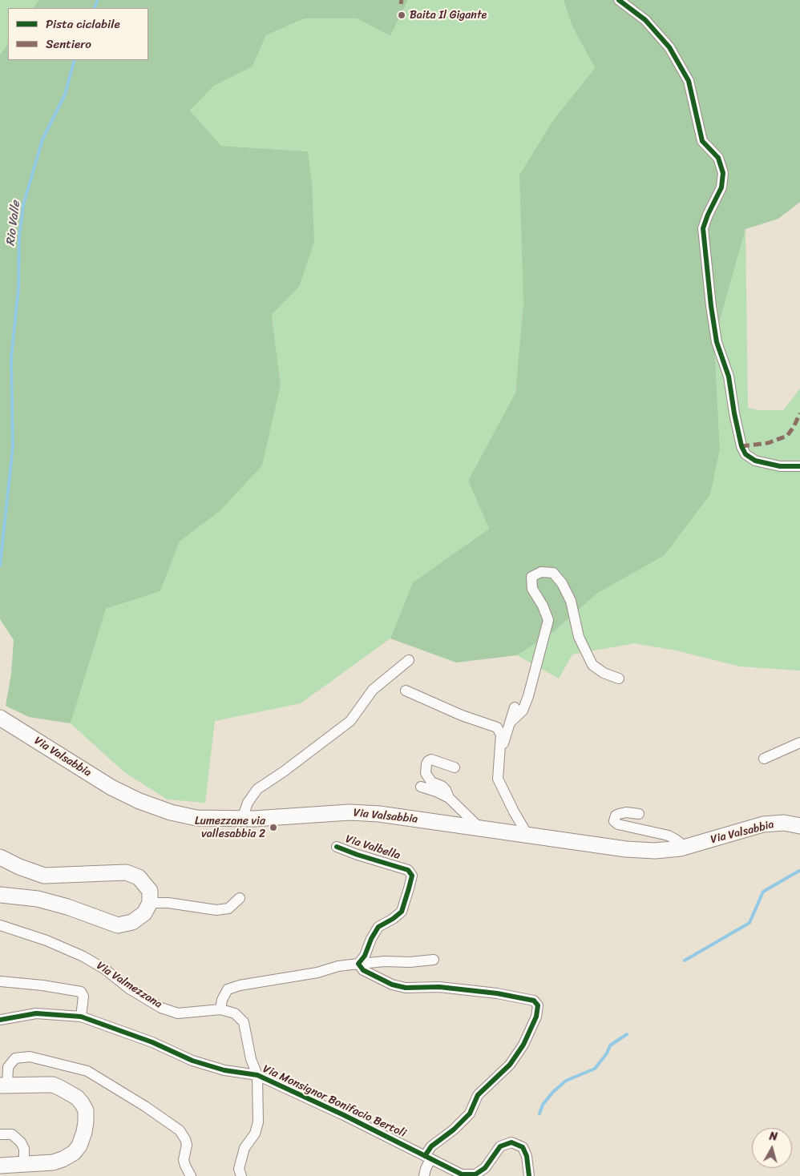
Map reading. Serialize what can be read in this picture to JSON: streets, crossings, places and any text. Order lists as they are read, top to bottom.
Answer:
{
  "streets": {
    "main road": ["Via Valsabbia"],
    "street": ["Via Valbella", "Via Valmezzana", "Via Monsignor Bonifacio Bertoli"]
  },
  "crossings": [
    ["Via Valmezzana", "Via Monsignor Bonifacio Bertoli"]
  ],
  "water": ["Rio Valle"],
  "places": ["Baita Il Gigante", "Lumezzane via vallesabbia 2"],
  "legend": ["Pista ciclabile", "Sentiero"],
  "north": "top"
}
